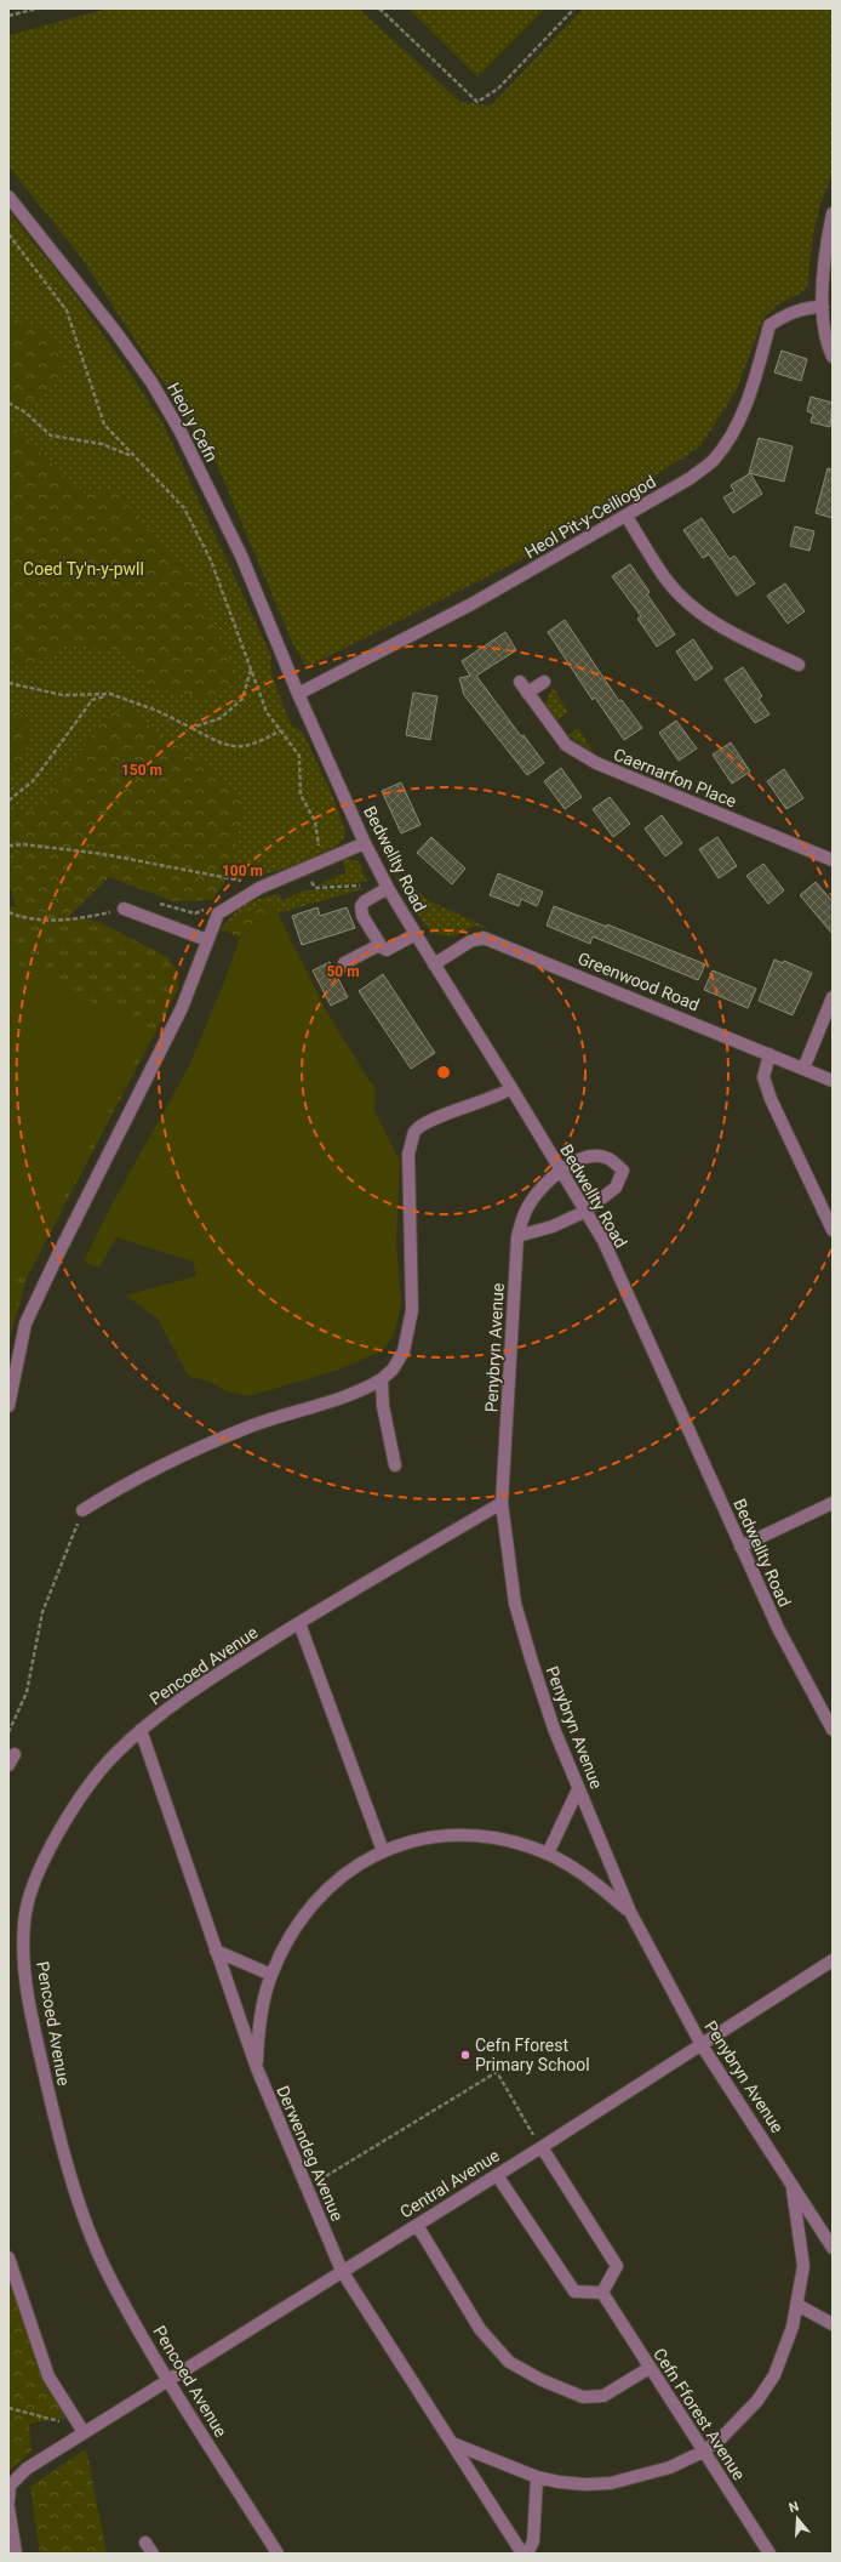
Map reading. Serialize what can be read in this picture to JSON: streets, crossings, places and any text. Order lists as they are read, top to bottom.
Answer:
{
  "streets": {
    "street": [
      "Heol y Cefn",
      "Heol Pit-y-Ceiliogod",
      "Caernarfon Place",
      "Bedwellty Road",
      "Greenwood Road",
      "Penybryn Avenue",
      "Pencoed Avenue",
      "Derwendeg Avenue",
      "Central Avenue",
      "Cefn Fforest Avenue"
    ]
  },
  "crossings": [
    ["Heol y Cefn", "Heol Pit-y-Ceiliogod"],
    ["Heol y Cefn", "Bedwellty Road"],
    ["Heol Pit-y-Ceiliogod", "Bedwellty Road"],
    ["Bedwellty Road", "Greenwood Road"],
    ["Bedwellty Road", "Penybryn Avenue"],
    ["Penybryn Avenue", "Pencoed Avenue"],
    ["Penybryn Avenue", "Central Avenue"],
    ["Pencoed Avenue", "Derwendeg Avenue"],
    ["Pencoed Avenue", "Central Avenue"],
    ["Derwendeg Avenue", "Central Avenue"]
  ],
  "parks": ["Coed Ty'n-y-pwll"],
  "places": ["Cefn Fforest Primary School"],
  "north": "top",
  "rings": ["150 m", "100 m", "50 m"]
}
